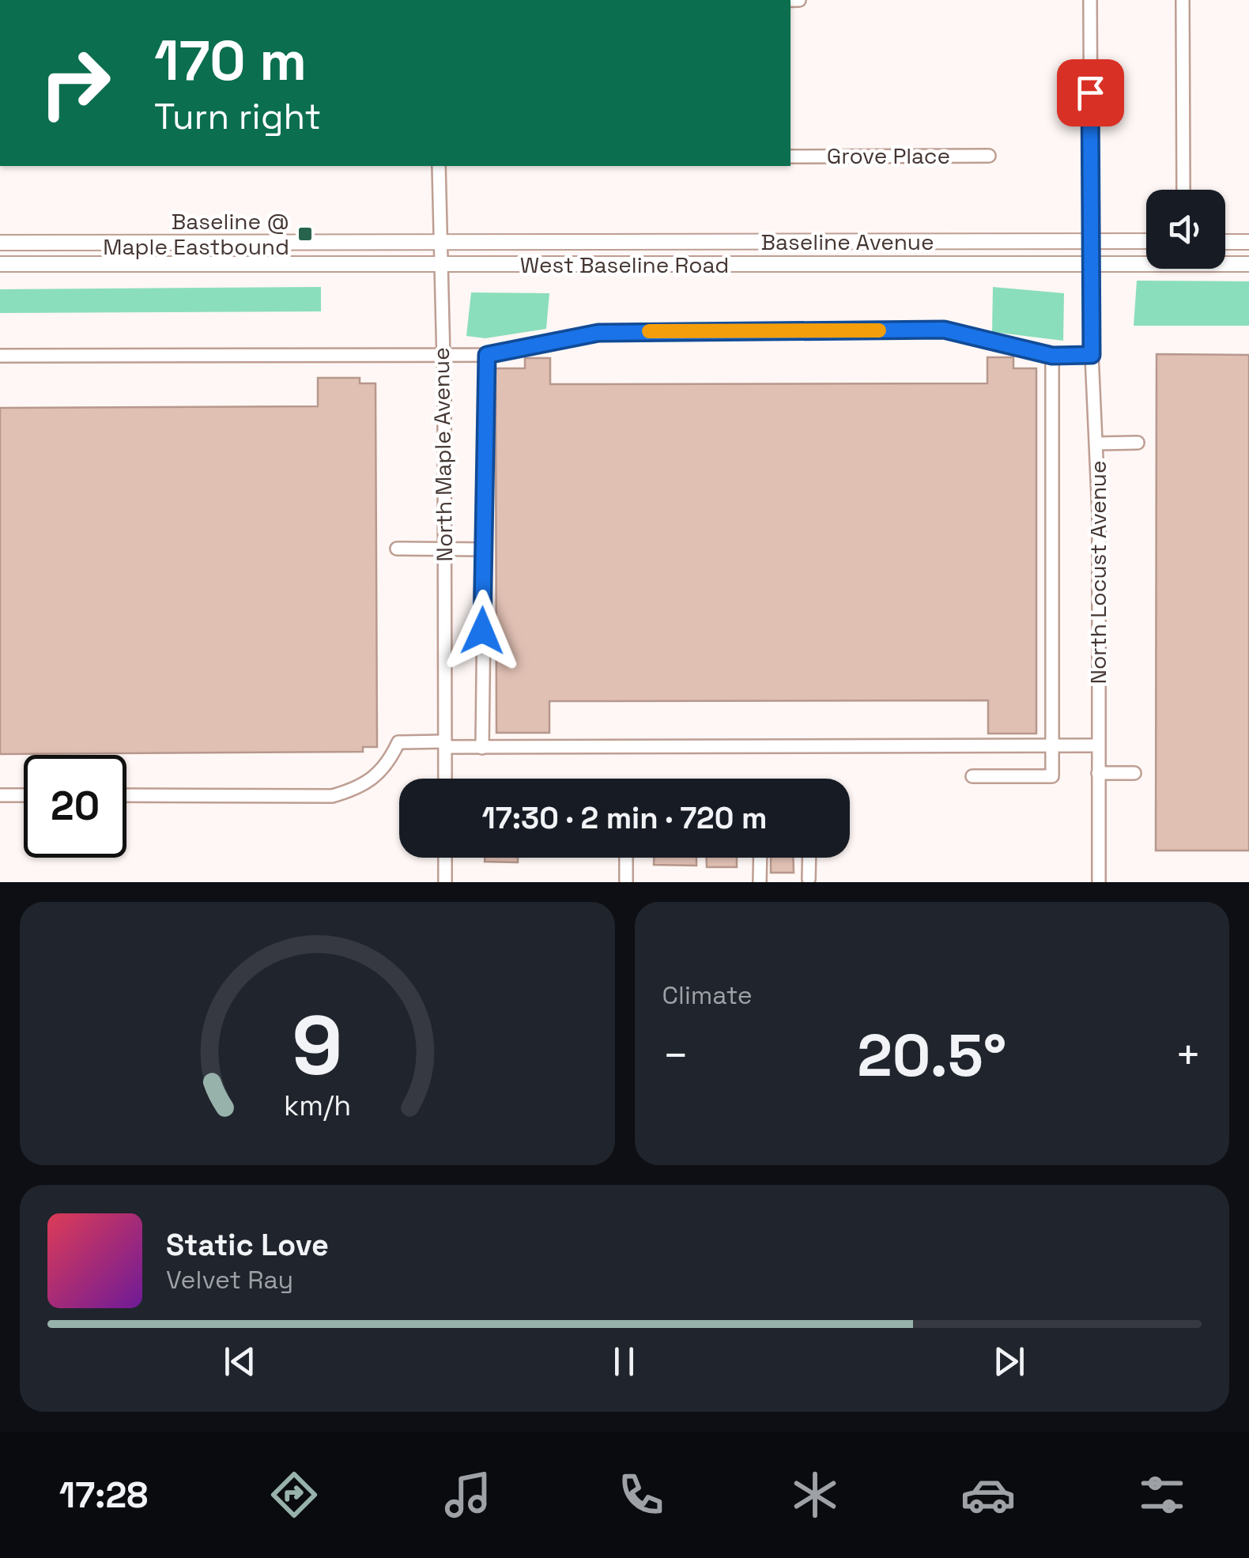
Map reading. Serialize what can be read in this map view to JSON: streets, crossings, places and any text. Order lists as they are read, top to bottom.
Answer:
{
  "streets": {
    "main road": ["Baseline Avenue", "West Baseline Road"],
    "street": ["Grove Place", "North Maple Avenue", "North Locust Avenue"]
  },
  "crossings": [
    ["Baseline Avenue", "North Maple Avenue"],
    ["Baseline Avenue", "North Locust Avenue"],
    ["West Baseline Road", "North Maple Avenue"],
    ["West Baseline Road", "North Locust Avenue"]
  ],
  "places": {
    "transit": ["Baseline @ Maple Eastbound"]
  },
  "page": {
    "turn": ["170 m", "Turn right"],
    "limit": "20",
    "trip": "17:30 · 2 min · 720 m",
    "tile": "Climate",
    "heat": ["−", "20.5°", "+"],
    "song": ["Static Love", "Velvet Ray"],
    "tabs": "17:28",
    "gauge": ["9", "km/h"]
  }
}
